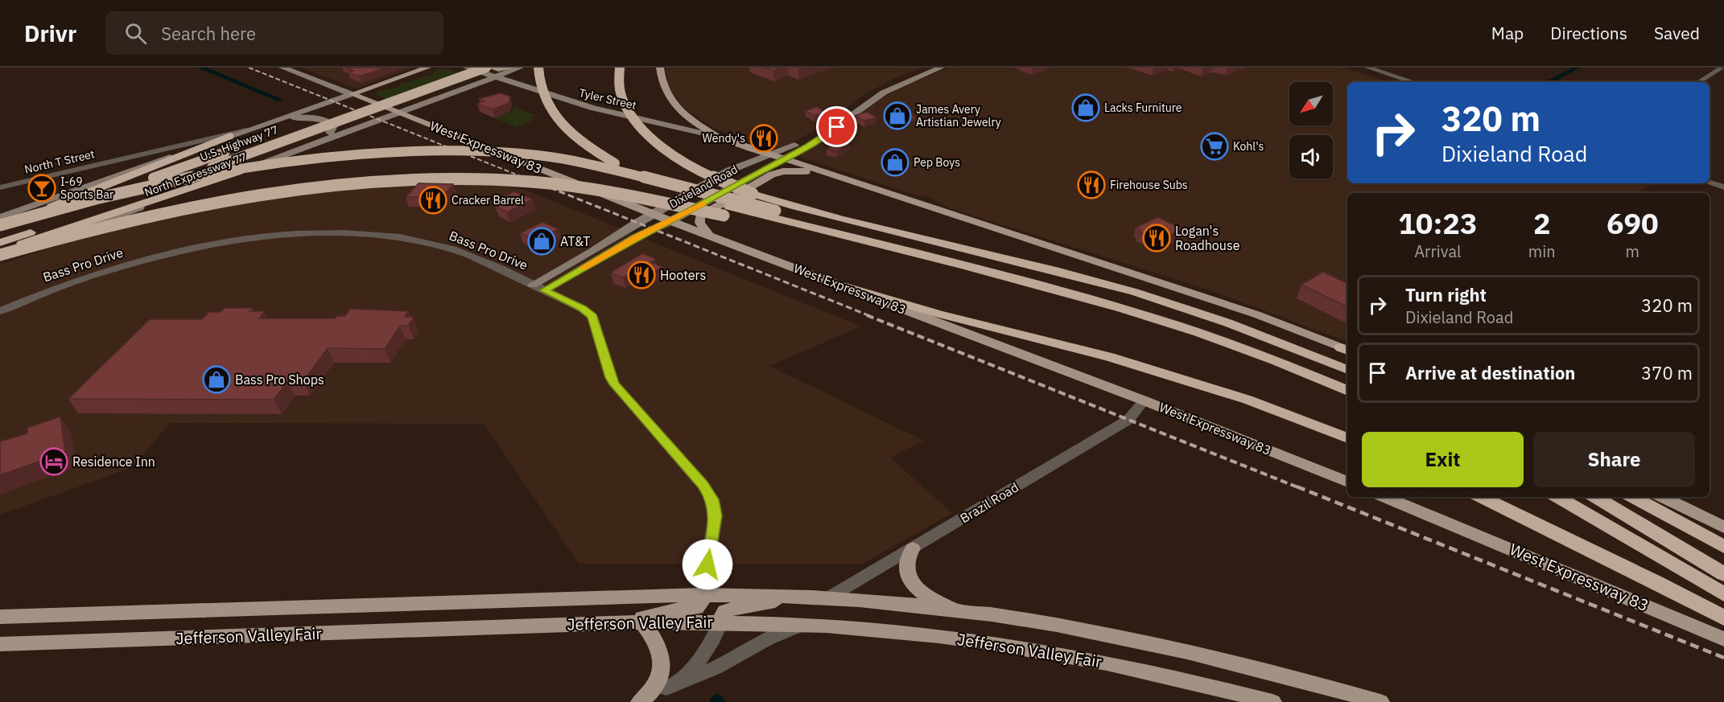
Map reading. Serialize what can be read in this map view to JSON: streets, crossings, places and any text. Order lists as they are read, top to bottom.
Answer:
{
  "streets": {
    "highway": ["U.S. Highway 77"],
    "main road": [
      "Tyler Street",
      "West Expressway 83",
      "North Expressway 77",
      "Dixieland Road",
      "Jefferson Valley Fair"
    ],
    "street": ["North T Street", "Bass Pro Drive", "Brazil Road"]
  },
  "crossings": [
    ["Tyler Street", "North Expressway 77"],
    ["West Expressway 83", "North Expressway 77"],
    ["West Expressway 83", "Dixieland Road"],
    ["West Expressway 83", "Brazil Road"],
    ["North T Street", "North Expressway 77"],
    ["Dixieland Road", "Bass Pro Drive"]
  ],
  "places": {
    "shop": [
      "Lacks Furniture",
      "James Avery Artistian Jewelry",
      "Pep Boys",
      "AT&T",
      "Bass Pro Shops"
    ],
    "restaurant": [
      "Wendy's",
      "Firehouse Subs",
      "Cracker Barrel",
      "Logan's Roadhouse",
      "Hooters"
    ],
    "supermarket": ["Kohl's"],
    "bar": ["I-69 Sports Bar"],
    "hotel": ["Residence Inn"]
  },
  "north": "bottom left",
  "page": {
    "header": "Drivr",
    "search": "Search here",
    "nav": ["Map", "Directions", "Saved"],
    "turn": ["320 m", "Dixieland Road"],
    "eta": [
      "10:23",
      "Arrival",
      "2",
      "min",
      "690",
      "m"
    ],
    "list": [
      {
        "name": "Turn right",
        "note": "Dixieland Road",
        "value": "320 m"
      },
      {
        "name": "Arrive at destination",
        "value": "370 m"
      }
    ],
    "buttons": ["Exit", "Share"]
  }
}
